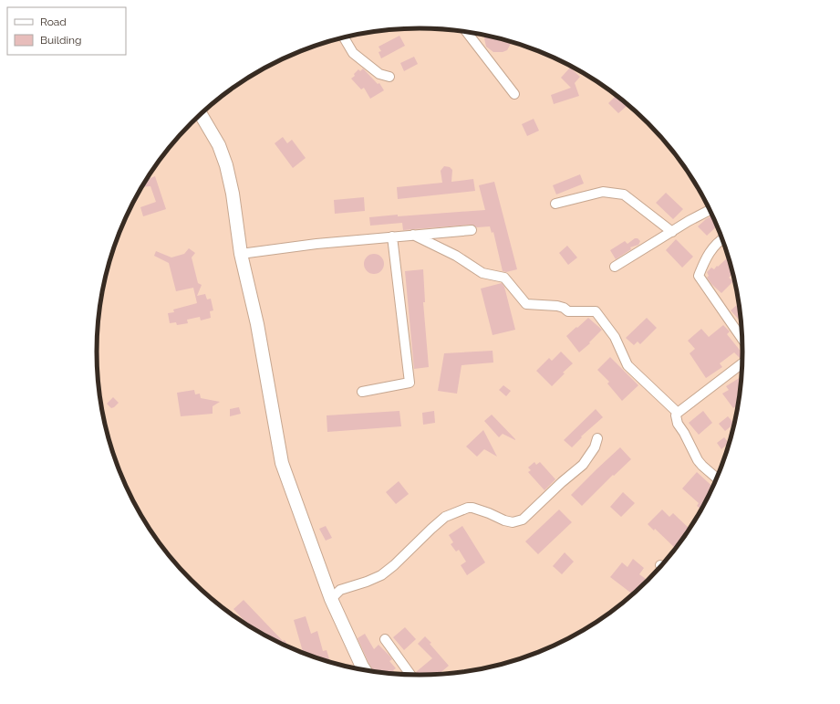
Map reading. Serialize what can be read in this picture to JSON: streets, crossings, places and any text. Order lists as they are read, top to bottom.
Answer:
{
  "legend": ["Road", "Building"]
}
